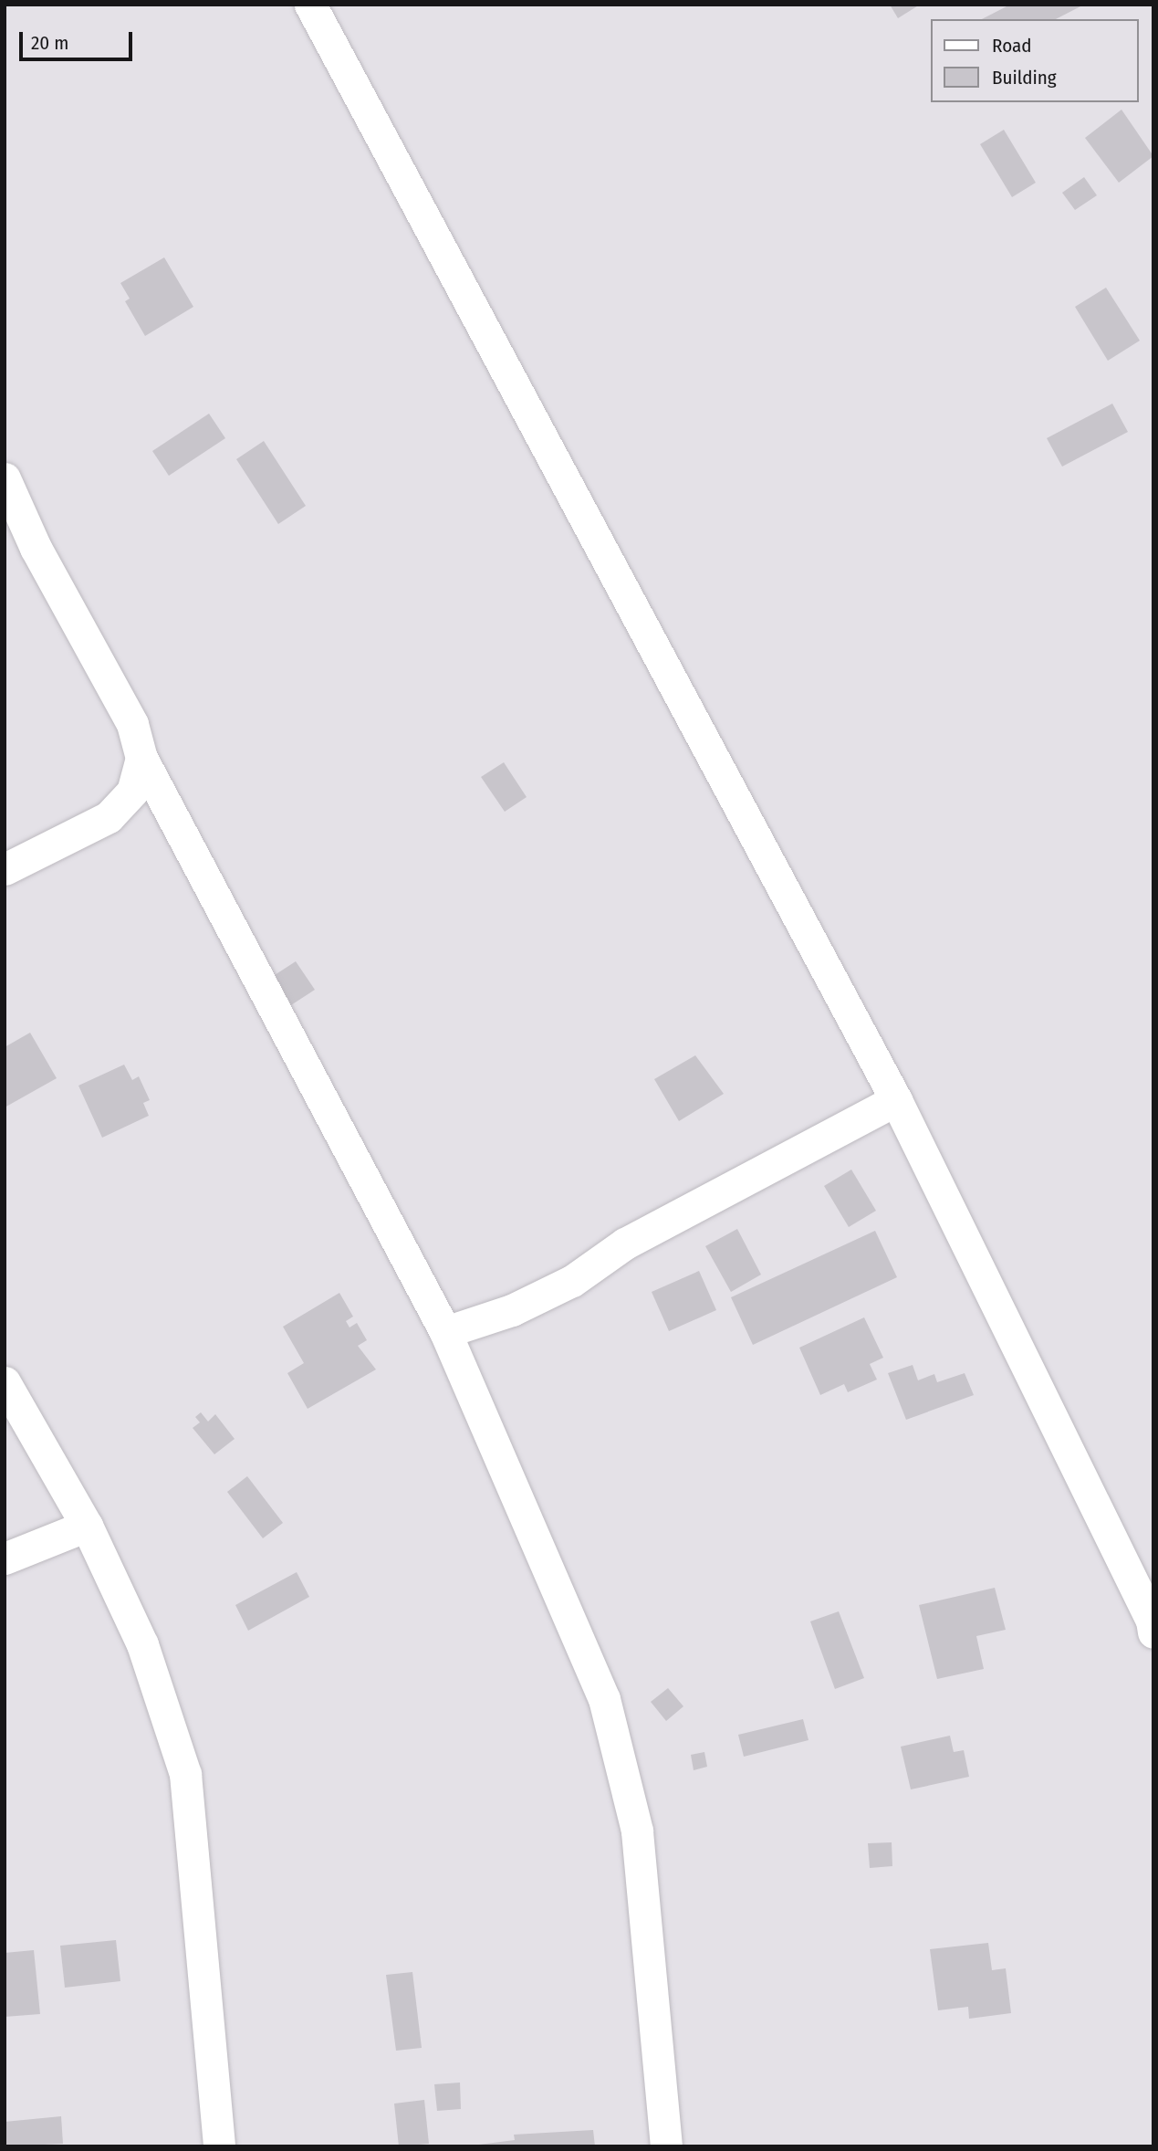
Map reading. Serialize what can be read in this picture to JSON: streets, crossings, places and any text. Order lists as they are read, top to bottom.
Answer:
{
  "legend": ["Road", "Building"],
  "scale_bar": "20 m"
}
